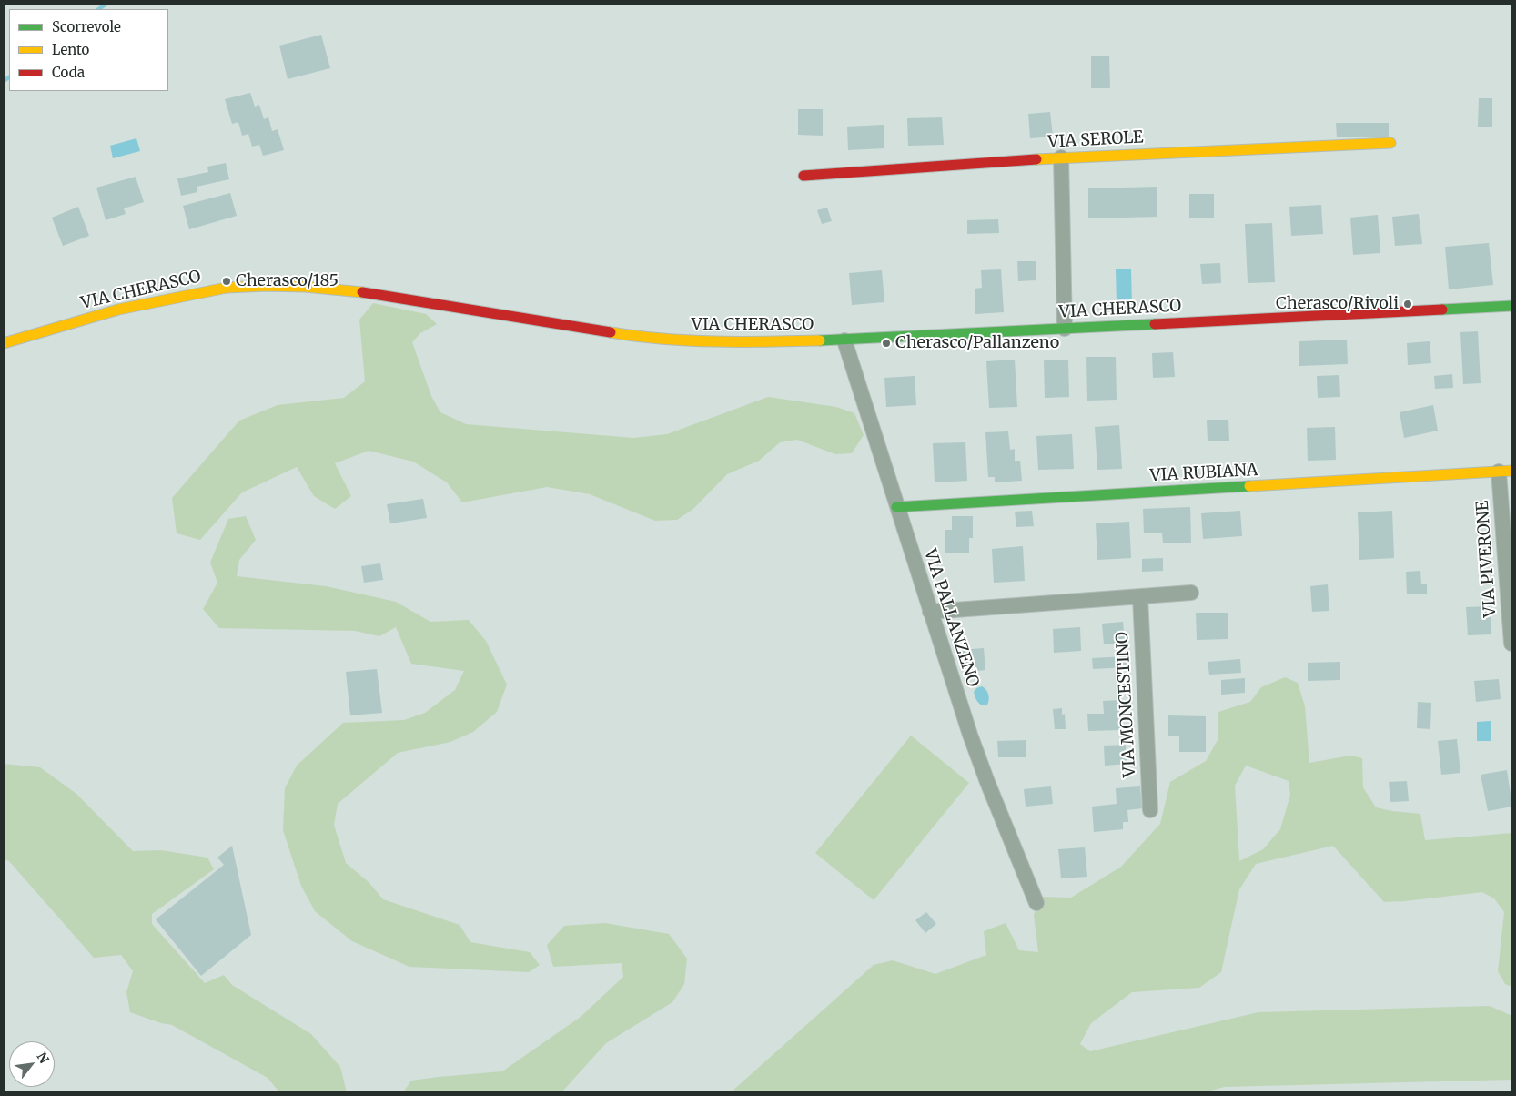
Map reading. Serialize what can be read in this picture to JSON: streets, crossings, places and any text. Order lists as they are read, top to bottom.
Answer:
{
  "streets": {
    "street": [
      "VIA SEROLE",
      "VIA CHERASCO",
      "VIA RUBIANA",
      "VIA PIVERONE",
      "VIA PALLANZENO",
      "VIA MONCESTINO"
    ]
  },
  "crossings": [
    ["VIA CHERASCO", "VIA PALLANZENO"],
    ["VIA RUBIANA", "VIA PIVERONE"],
    ["VIA RUBIANA", "VIA PALLANZENO"]
  ],
  "places": ["Cherasco/185", "Cherasco/Rivoli", "Cherasco/Pallanzeno"],
  "legend": ["Scorrevole", "Lento", "Coda"],
  "north": "top right"
}
